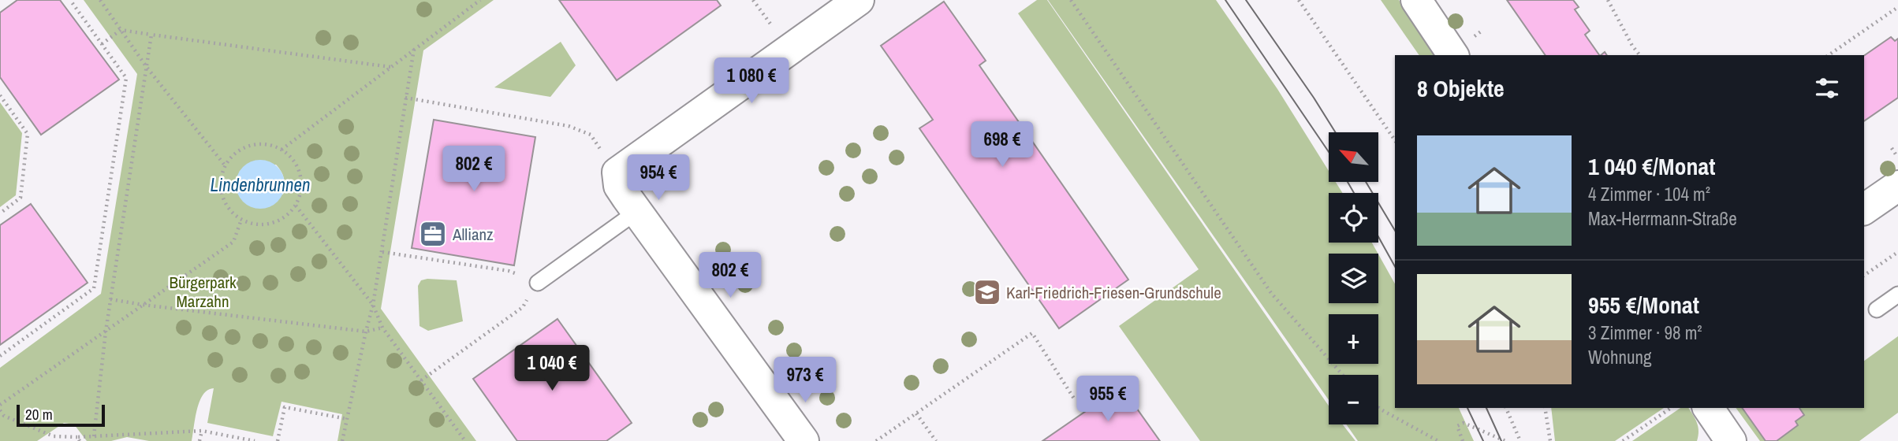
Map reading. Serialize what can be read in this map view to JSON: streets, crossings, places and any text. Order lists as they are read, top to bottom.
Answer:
{
  "water": ["Lindenbrunnen"],
  "parks": ["Bürgerpark Marzahn"],
  "places": {
    "office": ["Allianz"],
    "school or university": ["Karl-Friedrich-Friesen-Grundschule"]
  },
  "scale_bar": "20 m",
  "north": "top left",
  "page": {
    "heading": "8 Objekte",
    "price": [
      "1 080 €",
      "698 €",
      "802 €",
      "954 €",
      "802 €",
      "1 040 €",
      "973 €",
      "955 €"
    ],
    "list": [
      {
        "name": "1 040 €/Monat",
        "note": "4 Zimmer · 104 m² · Max-Herrmann-Straße"
      },
      {
        "name": "955 €/Monat",
        "note": "3 Zimmer · 98 m² · Wohnung"
      }
    ],
    "map_buttons": ["+", "−"],
    "scale": "20 m"
  }
}
